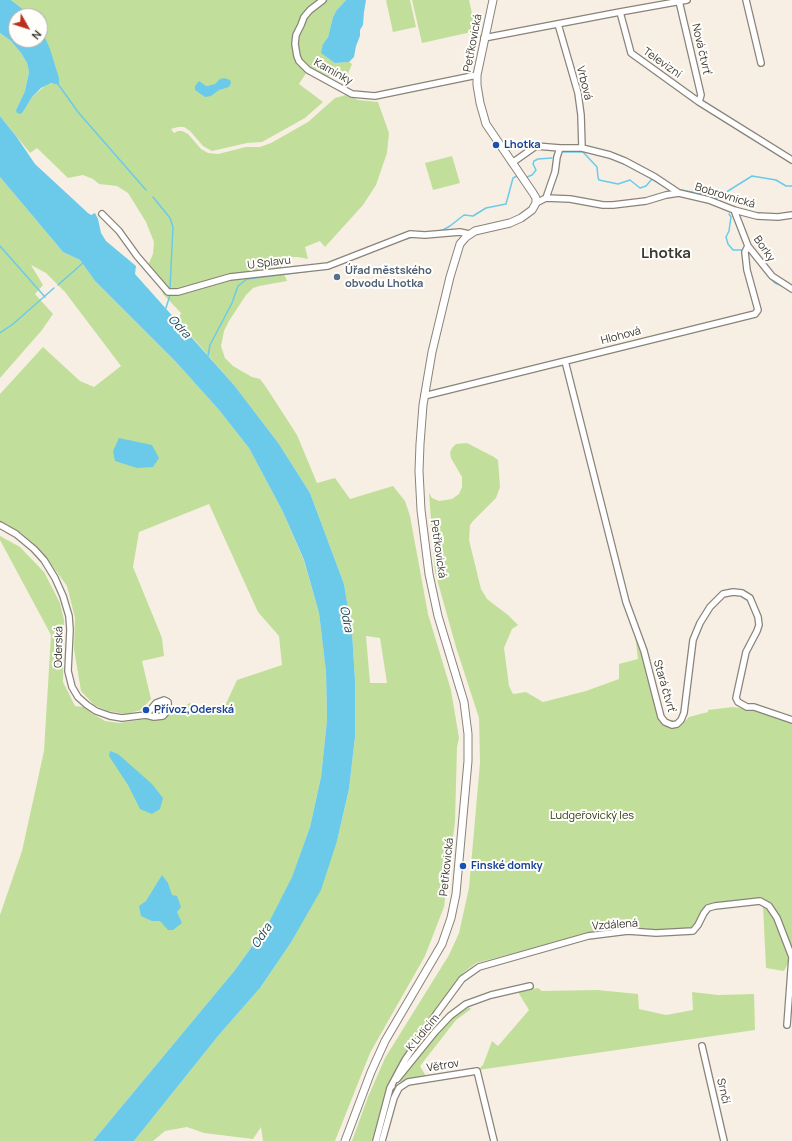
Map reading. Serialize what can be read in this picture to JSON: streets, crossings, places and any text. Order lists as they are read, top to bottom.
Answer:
{
  "streets": {
    "street": [
      "Petřkovická",
      "Nová čtvrť",
      "Televizní",
      "Kamínky",
      "Vrbová",
      "Bobrovnická",
      "Borky",
      "U Splavu",
      "Hlohová",
      "Oderská",
      "Stará čtvrť",
      "Vzdálená",
      "K Lidicím",
      "Větrov",
      "Srnčí"
    ]
  },
  "crossings": [
    ["Petřkovická", "Kamínky"],
    ["Petřkovická", "Bobrovnická"],
    ["Petřkovická", "U Splavu"],
    ["Petřkovická", "Hlohová"],
    ["Nová čtvrť", "Televizní"],
    ["Bobrovnická", "Borky"],
    ["Borky", "Hlohová"],
    ["Hlohová", "Stará čtvrť"],
    ["Vzdálená", "K Lidicím"]
  ],
  "districts": ["Lhotka"],
  "water": ["Odra"],
  "parks": ["Ludgeřovický les"],
  "places": [
    "Lhotka",
    "Úřad městského obvodu Lhotka",
    "Přívoz,Oderská",
    "Finské domky"
  ],
  "north": "bottom right"
}
